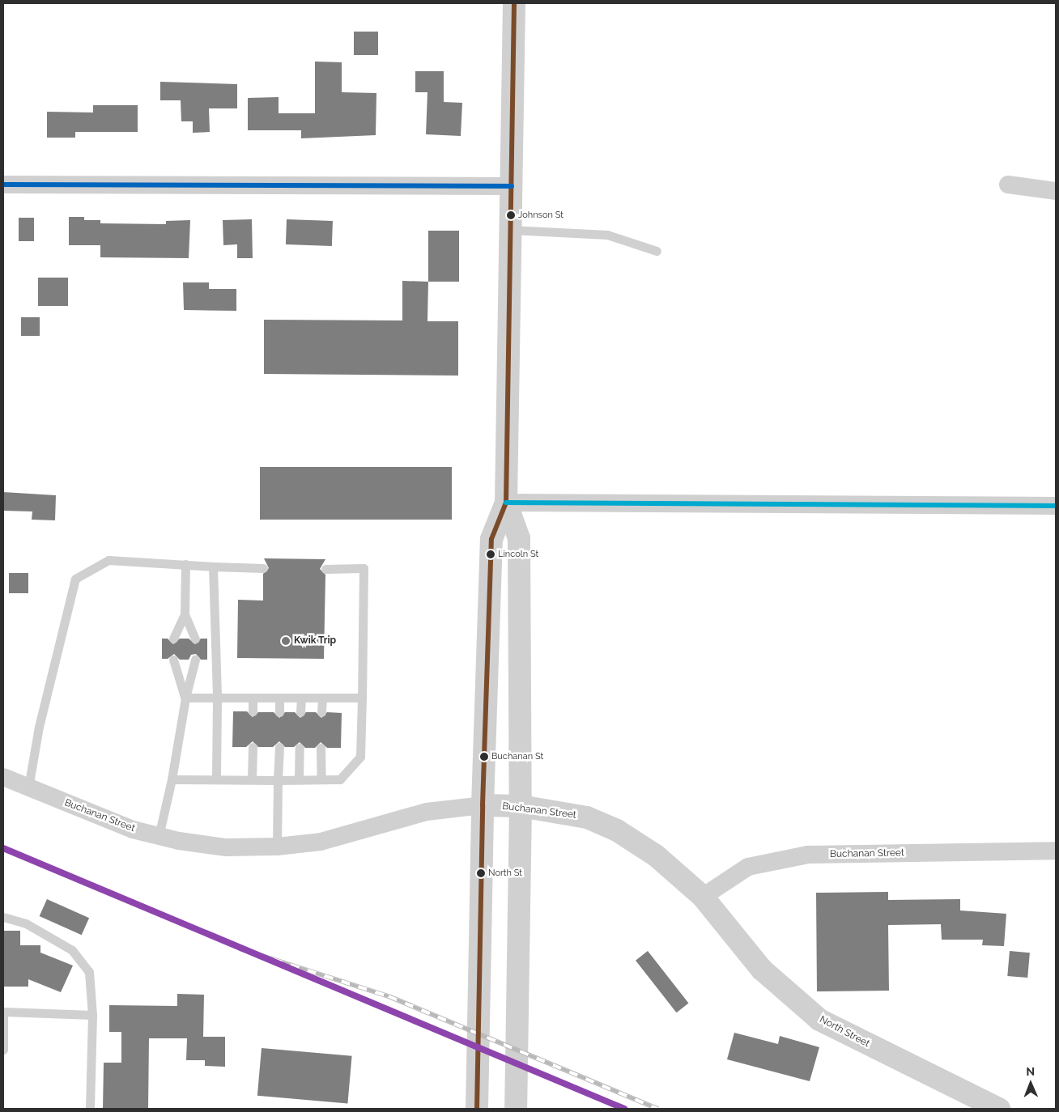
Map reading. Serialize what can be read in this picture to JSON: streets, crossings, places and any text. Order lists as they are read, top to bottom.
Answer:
{
  "streets": {
    "street": ["Buchanan Street", "North Street"]
  },
  "crossings": [
    ["Buchanan Street", "North Street"]
  ],
  "places": [
    "Johnson St",
    "Lincoln St",
    "Kwik Trip",
    "Buchanan St",
    "North St"
  ],
  "north": "top"
}
